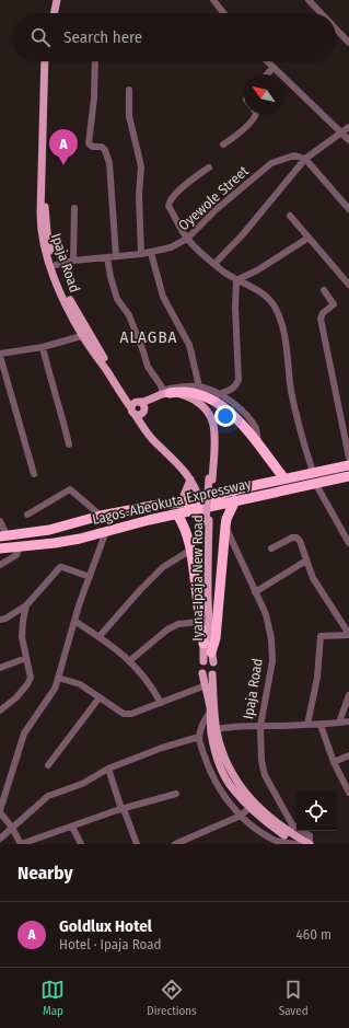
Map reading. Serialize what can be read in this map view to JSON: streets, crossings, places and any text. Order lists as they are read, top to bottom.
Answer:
{
  "streets": {
    "highway": ["Lagos-Abeokuta Expressway"],
    "main road": ["Ipaja Road", "Iyana-Ipaja New Road"],
    "street": ["Oyewole Street"]
  },
  "crossings": [
    ["Oyewole Street", "Ipaja Road"],
    ["Ipaja Road", "Lagos-Abeokuta Expressway"],
    ["Ipaja Road", "Iyana-Ipaja New Road"]
  ],
  "districts": ["ALAGBA"],
  "north": "top left",
  "page": {
    "search": "Search here",
    "pins": "A",
    "heading": "Nearby",
    "list": [
      {
        "mark": "A",
        "name": "Goldlux Hotel",
        "note": "Hotel · Ipaja Road",
        "value": "460 m"
      }
    ],
    "nav": ["Map", "Directions", "Saved"]
  }
}
